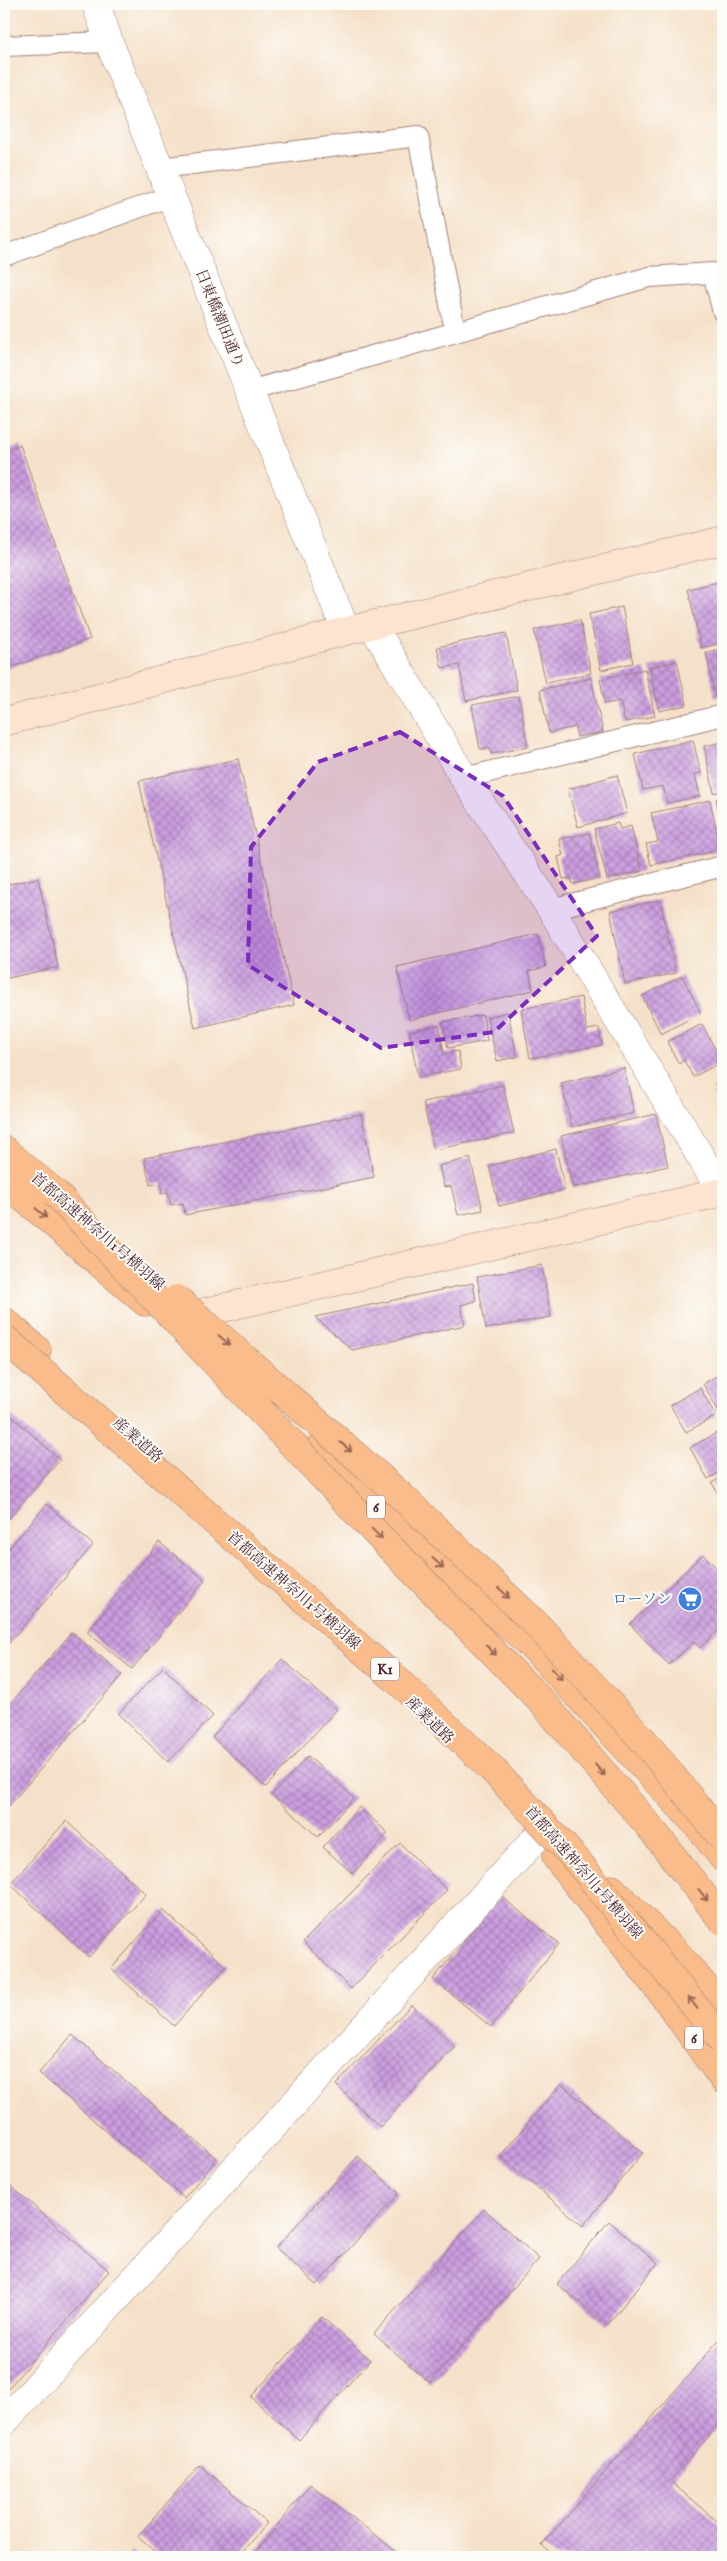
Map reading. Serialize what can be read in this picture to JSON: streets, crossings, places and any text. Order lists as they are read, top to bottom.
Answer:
{
  "streets": {
    "main road": [
      "首都高速神奈川1号横羽線",
      "産業道路",
      "6",
      "K1"
    ],
    "street": ["日東橋潮田通り"]
  },
  "crossings": [
    ["首都高速神奈川1号横羽線", "産業道路"]
  ],
  "places": {
    "supermarket": ["ローソン"]
  }
}
